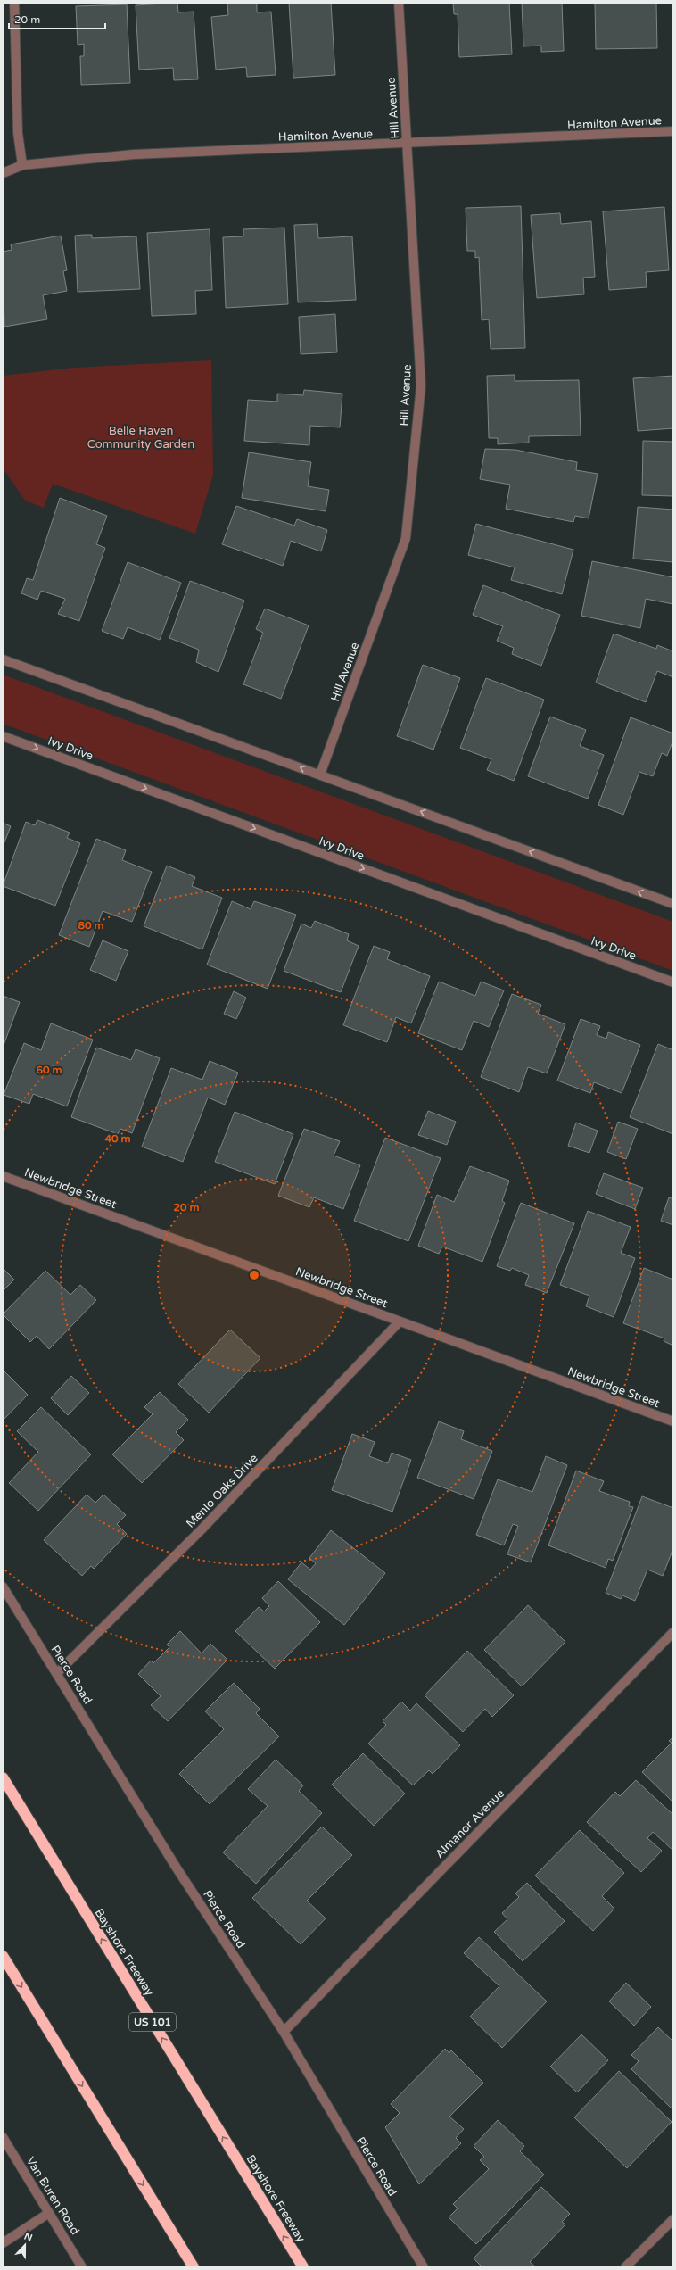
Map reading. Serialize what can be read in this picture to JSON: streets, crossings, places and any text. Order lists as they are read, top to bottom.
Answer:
{
  "streets": {
    "highway": ["Bayshore Freeway", "US 101"],
    "street": [
      "Hill Avenue",
      "Hamilton Avenue",
      "Ivy Drive",
      "Newbridge Street",
      "Menlo Oaks Drive",
      "Pierce Road",
      "Almanor Avenue",
      "Van Buren Road"
    ]
  },
  "crossings": [
    ["Hill Avenue", "Hamilton Avenue"],
    ["Newbridge Street", "Menlo Oaks Drive"],
    ["Menlo Oaks Drive", "Pierce Road"],
    ["Pierce Road", "Almanor Avenue"]
  ],
  "parks": ["Belle Haven Community Garden"],
  "scale_bar": "20 m",
  "north": "top",
  "rings": [
    "80 m",
    "60 m",
    "40 m",
    "20 m"
  ]
}
